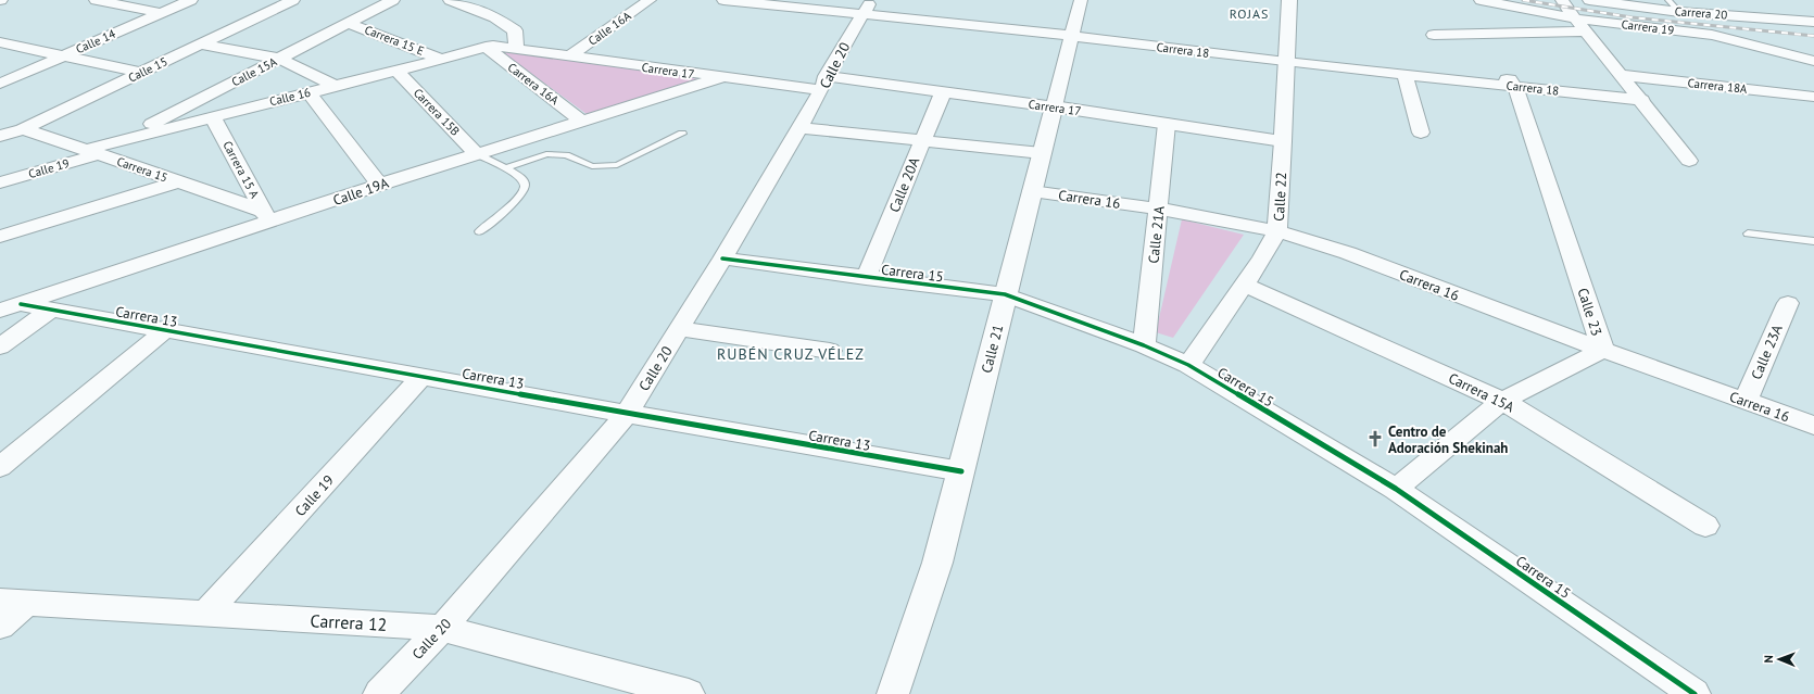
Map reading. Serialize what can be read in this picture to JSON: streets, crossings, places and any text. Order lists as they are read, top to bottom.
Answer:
{
  "streets": {
    "street": [
      "Carrera 20",
      "Carrera 19",
      "Calle 16A",
      "Carrera 15 E",
      "Calle 14",
      "Carrera 18",
      "Calle 20",
      "Calle 15",
      "Carrera 17",
      "Calle 15A",
      "Carrera 16A",
      "Carrera 18A",
      "Calle 16",
      "Carrera 15B",
      "Calle 19",
      "Carrera 15",
      "Carrera 15 A",
      "Calle 20A",
      "Calle 19A",
      "Calle 22",
      "Carrera 16",
      "Calle 21A",
      "Calle 23",
      "Carrera 13",
      "Calle 21",
      "Calle 23A",
      "Carrera 15A",
      "Carrera 12"
    ]
  },
  "crossings": [
    ["Calle 16A", "Carrera 17"],
    ["Carrera 15 E", "Calle 15A"],
    ["Carrera 15 E", "Calle 16"],
    ["Carrera 18", "Calle 20"],
    ["Carrera 18", "Calle 22"],
    ["Carrera 18", "Calle 23"],
    ["Carrera 18", "Calle 21"],
    ["Calle 20", "Carrera 17"],
    ["Calle 20", "Carrera 15"],
    ["Calle 20", "Carrera 13"],
    ["Calle 20", "Carrera 12"],
    ["Calle 15", "Carrera 15"],
    ["Carrera 17", "Carrera 16A"],
    ["Carrera 17", "Calle 16"],
    ["Carrera 17", "Calle 20A"],
    ["Carrera 17", "Calle 19A"],
    ["Carrera 17", "Calle 22"],
    ["Carrera 17", "Calle 21A"],
    ["Carrera 17", "Calle 21"],
    ["Calle 15A", "Calle 16"],
    ["Carrera 16A", "Calle 16"],
    ["Carrera 16A", "Calle 19A"],
    ["Calle 16", "Carrera 15B"],
    ["Calle 16", "Calle 19"],
    ["Calle 16", "Carrera 15"],
    ["Calle 16", "Carrera 15 A"],
    ["Carrera 15B", "Calle 19A"],
    ["Calle 19", "Carrera 15"],
    ["Calle 19", "Carrera 13"],
    ["Calle 19", "Carrera 12"],
    ["Carrera 15", "Carrera 15 A"],
    ["Carrera 15", "Calle 20A"],
    ["Carrera 15", "Calle 19A"],
    ["Carrera 15", "Calle 22"],
    ["Carrera 15", "Calle 21A"],
    ["Carrera 15", "Calle 23"],
    ["Carrera 15", "Calle 21"],
    ["Carrera 15 A", "Calle 19A"],
    ["Calle 19A", "Carrera 13"],
    ["Calle 22", "Carrera 16"],
    ["Calle 22", "Carrera 15A"],
    ["Carrera 16", "Calle 21A"],
    ["Carrera 16", "Calle 23"],
    ["Carrera 16", "Calle 21"],
    ["Carrera 16", "Calle 23A"],
    ["Calle 23", "Carrera 15A"],
    ["Carrera 13", "Calle 21"]
  ],
  "districts": ["ROJAS", "RUBÉN CRUZ VÉLEZ"],
  "places": {
    "church": ["Centro de Adoración Shekinah"]
  },
  "north": "left"
}
